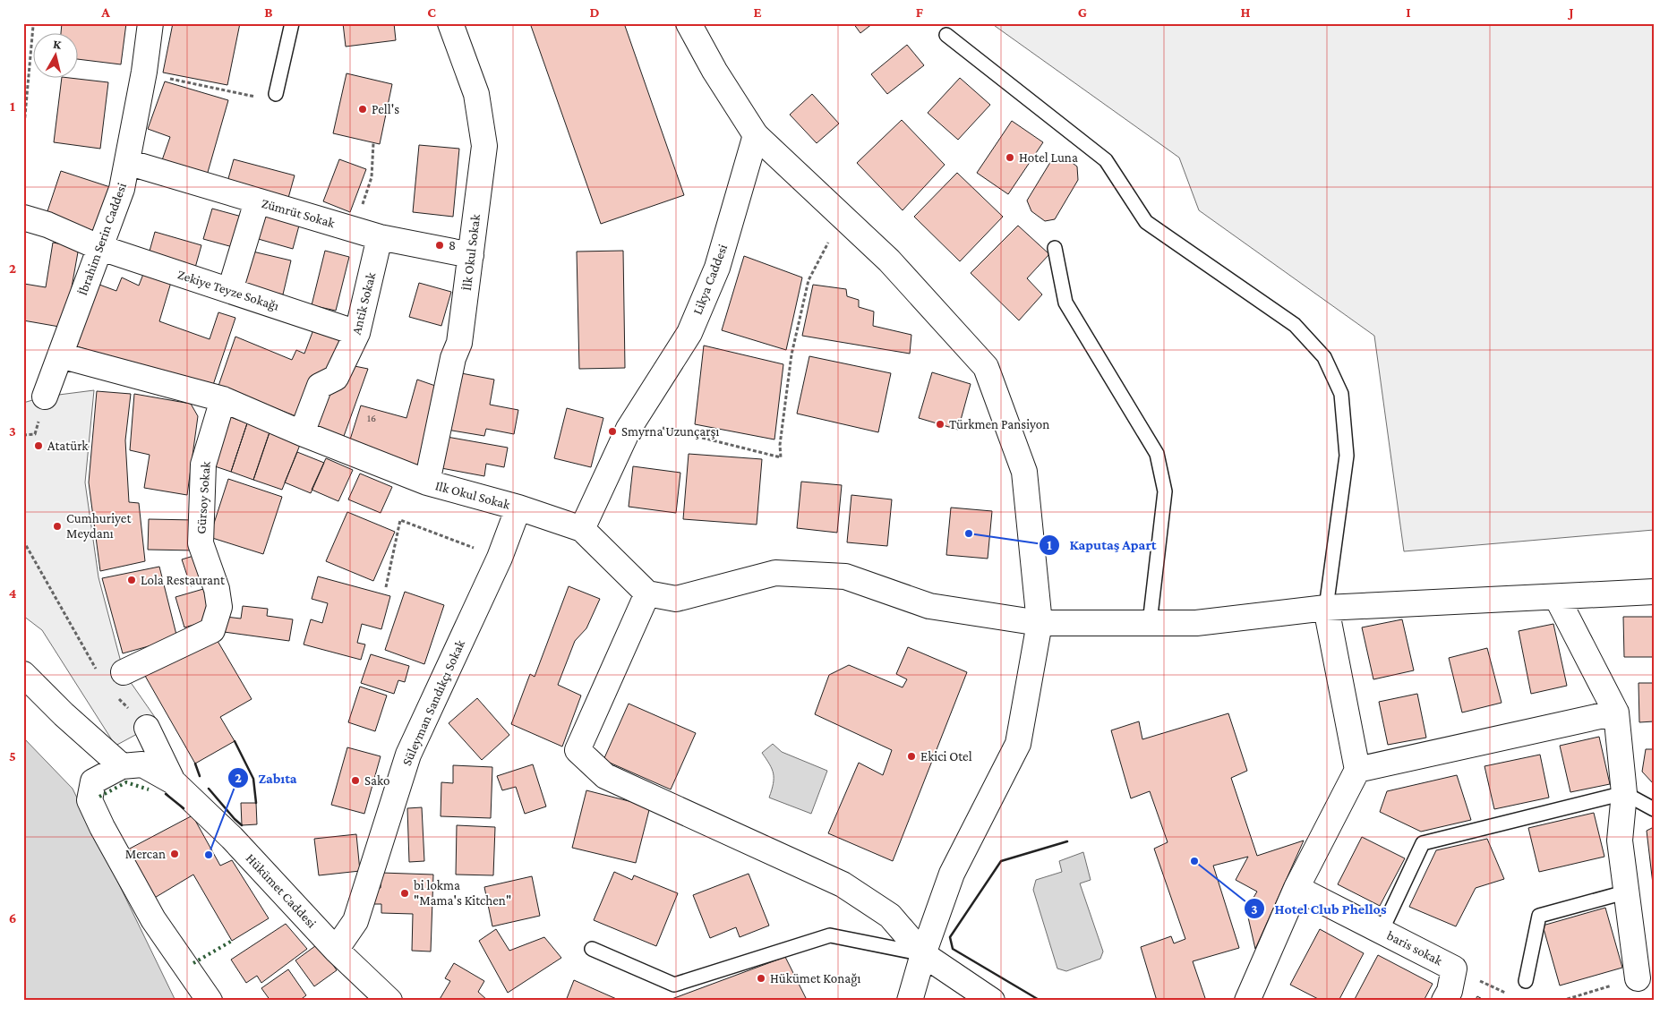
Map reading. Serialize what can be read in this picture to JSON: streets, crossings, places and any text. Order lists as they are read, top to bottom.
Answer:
{
  "streets": {
    "street": [
      "Zümrüt Sokak",
      "İbrahim Serin Caddesi",
      "İlk Okul Sokak",
      "Likya Caddesi",
      "Zekiye Teyze Sokağı",
      "Antik Sokak",
      "Ilk Okul Sokak",
      "Gürsoy Sokak",
      "Süleyman Sandıkçı Sokak",
      "Hükümet Caddesi",
      "baris sokak"
    ]
  },
  "crossings": [
    ["Zümrüt Sokak", "İbrahim Serin Caddesi"],
    ["Zümrüt Sokak", "İlk Okul Sokak"],
    ["Zümrüt Sokak", "Antik Sokak"],
    ["İbrahim Serin Caddesi", "Zekiye Teyze Sokağı"],
    ["İbrahim Serin Caddesi", "Ilk Okul Sokak"],
    ["İlk Okul Sokak", "Ilk Okul Sokak"],
    ["Likya Caddesi", "Ilk Okul Sokak"],
    ["Zekiye Teyze Sokağı", "Antik Sokak"],
    ["Antik Sokak", "Ilk Okul Sokak"],
    ["Ilk Okul Sokak", "Gürsoy Sokak"],
    ["Ilk Okul Sokak", "Süleyman Sandıkçı Sokak"],
    ["Süleyman Sandıkçı Sokak", "Hükümet Caddesi"]
  ],
  "places": [
    "Pell's",
    "Hotel Luna",
    "8",
    "Türkmen Pansiyon",
    "Smyrna Uzunçarşı",
    "Atatürk",
    "Cumhuriyet Meydanı",
    "Kaputaş Apart",
    "Lola Restaurant",
    "Ekici Otel",
    "Sako",
    "Mercan",
    "Zabıta",
    "Hotel Club Phellos",
    "bi lokma \"Mama's Kitchen\"",
    "Hükümet Konağı"
  ],
  "house_numbers": ["16"],
  "north": "top",
  "grid": {
    "columns": [
      "A",
      "B",
      "C",
      "D",
      "E",
      "F",
      "G",
      "H",
      "I",
      "J"
    ],
    "rows": [
      "1",
      "2",
      "3",
      "4",
      "5",
      "6"
    ]
  }
}
